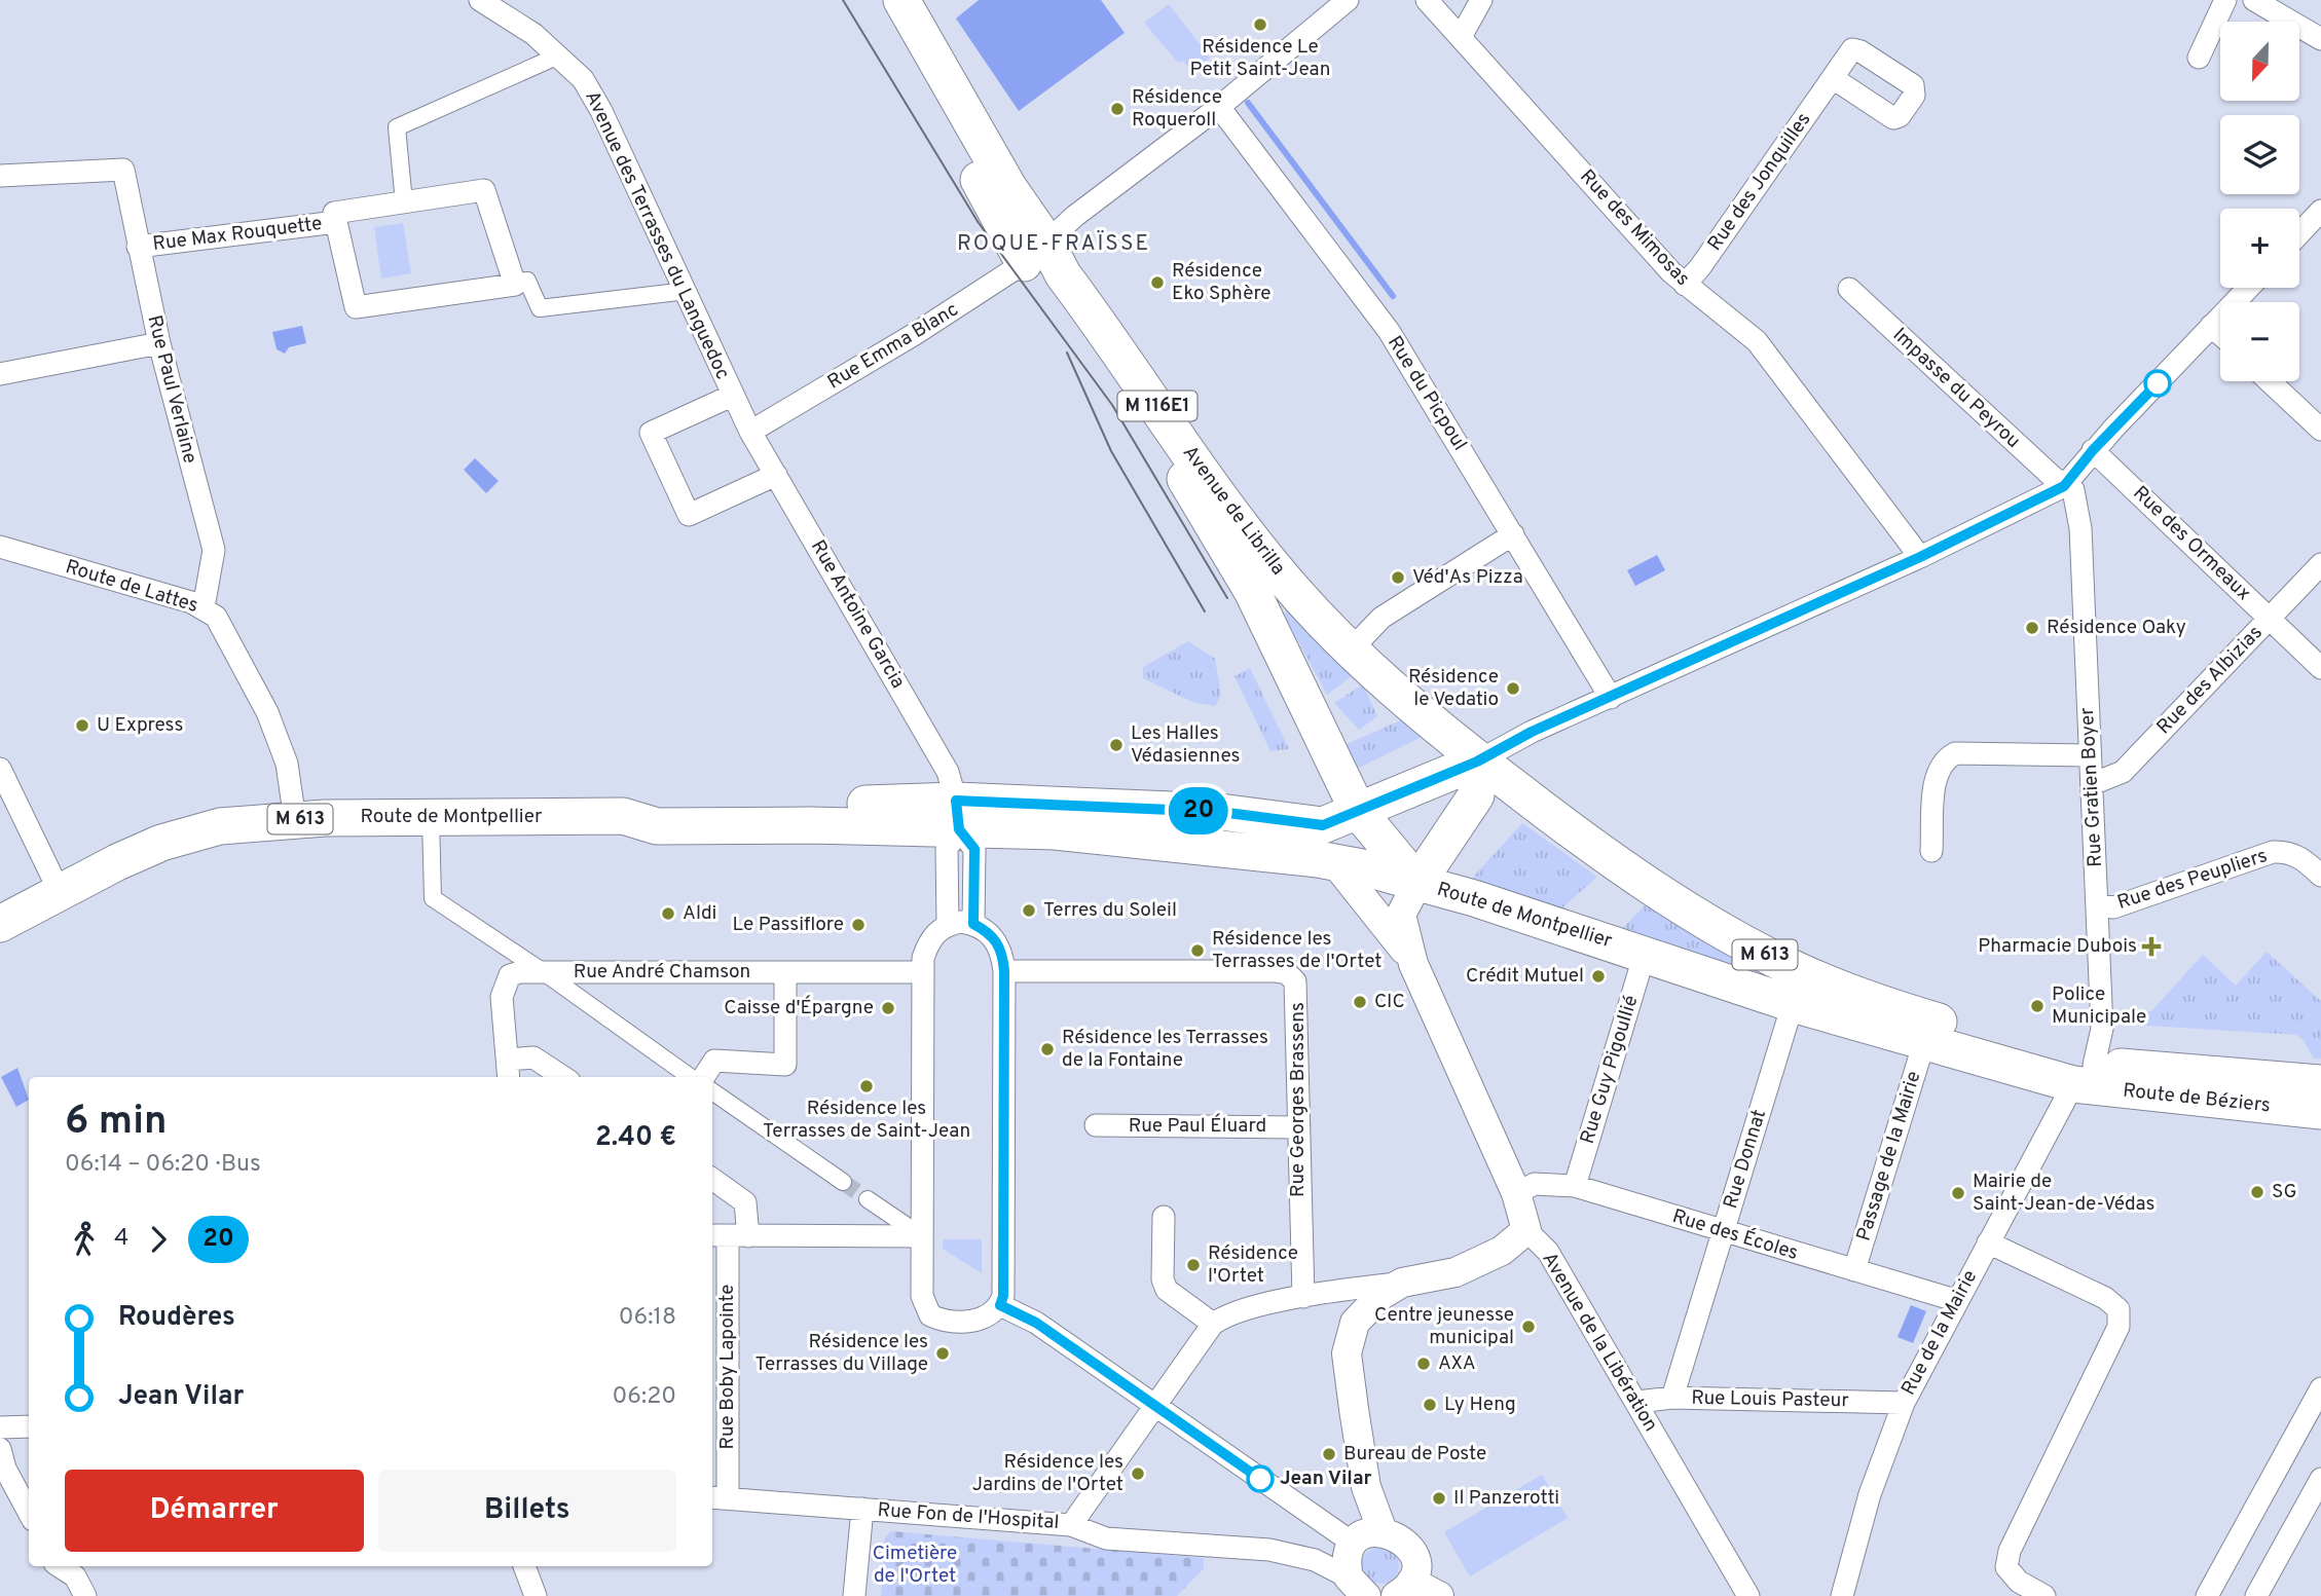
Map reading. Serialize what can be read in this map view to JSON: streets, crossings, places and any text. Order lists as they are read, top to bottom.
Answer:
{
  "streets": {
    "main road": [
      "M 116E1",
      "Avenue de Librilla",
      "Route de Montpellier",
      "M 613",
      "Route de Béziers"
    ],
    "street": [
      "Rue des Jonquilles",
      "Rue des Mimosas",
      "Rue Max Rouquette",
      "Avenue des Terrasses du Languedoc",
      "Rue Emma Blanc",
      "Impasse du Peyrou",
      "Rue Paul Verlaine",
      "Rue du Picpoul",
      "Rue des Ormeaux",
      "Route de Lattes",
      "Rue Antoine Garcia",
      "Rue des Albizias",
      "Rue Gratien Boyer",
      "Rue des Peupliers",
      "Rue André Chamson",
      "Rue Guy Pigoullié",
      "Rue Georges Brassens",
      "Rue Paul Éluard",
      "Passage de la Mairie",
      "Rue Donnat",
      "Rue des Écoles",
      "Rue de la Mairie",
      "Avenue de la Libération",
      "Rue Boby Lapointe",
      "Rue Louis Pasteur",
      "Rue Fon de l'Hospital"
    ]
  },
  "crossings": [
    ["Rue des Jonquilles", "Rue des Mimosas"],
    ["Rue Max Rouquette", "Rue Paul Verlaine"],
    ["Avenue des Terrasses du Languedoc", "Rue Emma Blanc"],
    ["Avenue des Terrasses du Languedoc", "Rue Antoine Garcia"],
    ["Rue Emma Blanc", "Rue du Picpoul"],
    ["Rue Emma Blanc", "Avenue de Librilla"],
    ["Rue Emma Blanc", "Rue Antoine Garcia"],
    ["Impasse du Peyrou", "Rue Gratien Boyer"],
    ["Rue Paul Verlaine", "Route de Lattes"],
    ["M 116E1", "Avenue de Librilla"],
    ["M 116E1", "Route de Montpellier"],
    ["M 116E1", "M 613"],
    ["M 116E1", "Avenue de la Libération"],
    ["Avenue de Librilla", "Route de Montpellier"],
    ["Avenue de Librilla", "M 613"],
    ["Rue des Ormeaux", "Rue des Albizias"],
    ["Route de Lattes", "Route de Montpellier"],
    ["Rue Antoine Garcia", "Route de Montpellier"],
    ["Rue des Albizias", "Rue Gratien Boyer"],
    ["Rue Gratien Boyer", "Route de Montpellier"],
    ["Rue Gratien Boyer", "M 613"],
    ["Rue Gratien Boyer", "Rue des Peupliers"],
    ["Rue Gratien Boyer", "Route de Béziers"],
    ["Rue Gratien Boyer", "Rue de la Mairie"],
    ["Route de Montpellier", "M 613"],
    ["Route de Montpellier", "Rue Guy Pigoullié"],
    ["Route de Montpellier", "Route de Béziers"],
    ["Route de Montpellier", "Passage de la Mairie"],
    ["Route de Montpellier", "Rue Donnat"],
    ["Route de Montpellier", "Rue de la Mairie"],
    ["Route de Montpellier", "Avenue de la Libération"],
    ["M 613", "Route de Béziers"],
    ["M 613", "Rue de la Mairie"],
    ["Rue Guy Pigoullié", "Rue des Écoles"],
    ["Route de Béziers", "Rue de la Mairie"],
    ["Rue Georges Brassens", "Rue Paul Éluard"],
    ["Passage de la Mairie", "Rue des Écoles"],
    ["Rue Donnat", "Rue des Écoles"],
    ["Rue Donnat", "Rue Louis Pasteur"],
    ["Rue des Écoles", "Rue de la Mairie"],
    ["Rue des Écoles", "Avenue de la Libération"],
    ["Rue de la Mairie", "Rue Louis Pasteur"],
    ["Avenue de la Libération", "Rue Louis Pasteur"],
    ["Rue Boby Lapointe", "Rue Fon de l'Hospital"]
  ],
  "districts": ["ROQUE-FRAÏSSE"],
  "parks": ["Cimetière de l'Ortet"],
  "places": {
    "other": [
      "Résidence Le Petit Saint-Jean",
      "Résidence Roqueroll",
      "Résidence Eko Sphère",
      "Véd'As Pizza",
      "Résidence Oaky",
      "Résidence le Vedatio",
      "U Express",
      "Les Halles Védasiennes",
      "Terres du Soleil",
      "Aldi",
      "Le Passiflore",
      "Résidence les Terrasses de l'Ortet",
      "Crédit Mutuel",
      "CIC",
      "Police Municipale",
      "Caisse d'Épargne",
      "Résidence les Terrasses de la Fontaine",
      "Résidence les Terrasses de Saint-Jean",
      "SG",
      "Mairie de Saint-Jean-de-Védas",
      "Résidence l'Ortet",
      "Centre jeunesse municipal",
      "Résidence les Terrasses du Village",
      "AXA",
      "Ly Heng",
      "Bureau de Poste",
      "Résidence les Jardins de l'Ortet",
      "Jean Vilar",
      "Il Panzerotti"
    ],
    "health": ["Pharmacie Dubois"]
  },
  "lines": ["bus line 20"],
  "north": "bottom",
  "page": {
    "on_map": "20",
    "map_buttons": ["+", "−"],
    "heading": ["6 min", "06:14 – 06:20 · Bus", "2.40 €"],
    "legs": ["4", "20"],
    "list": [
      {
        "name": "Roudères",
        "value": "06:18"
      },
      {
        "name": "Jean Vilar",
        "value": "06:20"
      }
    ],
    "buttons": ["Démarrer", "Billets"]
  }
}
